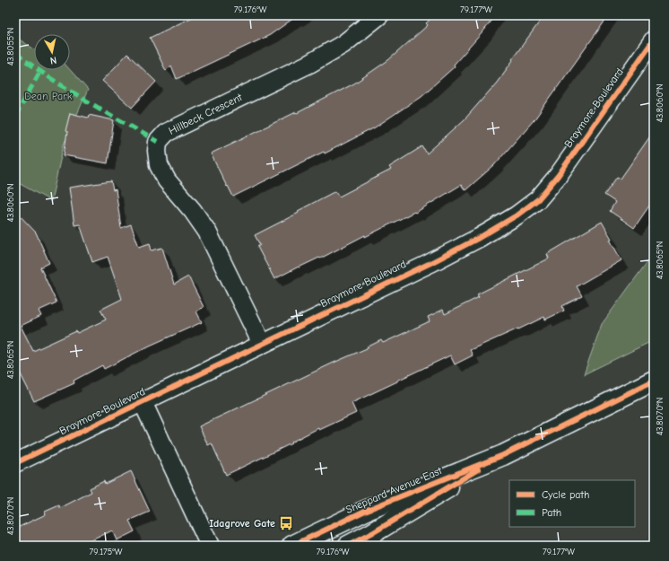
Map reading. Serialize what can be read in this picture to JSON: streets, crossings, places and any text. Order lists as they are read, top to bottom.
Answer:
{
  "streets": {
    "main road": ["Sheppard Avenue East"],
    "street": ["Braymore Boulevard", "Hillbeck Crescent"]
  },
  "crossings": [
    ["Braymore Boulevard", "Hillbeck Crescent"]
  ],
  "parks": ["Dean Park"],
  "places": {
    "bus stop": ["Idagrove Gate"]
  },
  "legend": ["Cycle path", "Path"],
  "north": "bottom",
  "coordinates": [
    "79.176°W",
    "79.177°W",
    "43.8055°N",
    "43.8060°N",
    "43.8065°N",
    "43.8070°N",
    "79.175°W"
  ]
}
